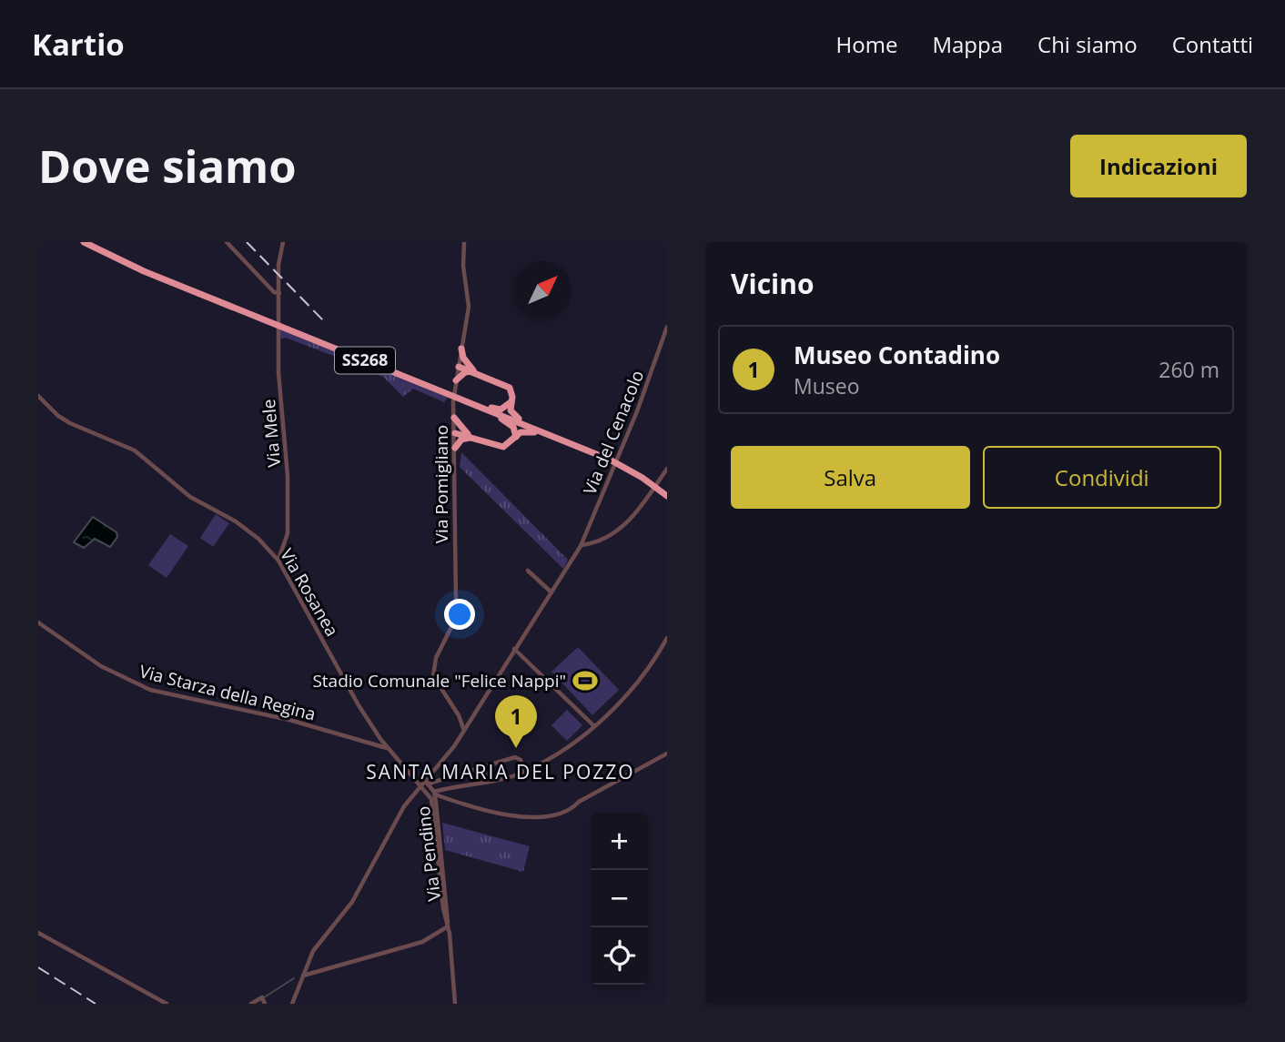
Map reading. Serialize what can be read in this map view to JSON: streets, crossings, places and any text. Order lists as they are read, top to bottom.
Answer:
{
  "streets": {
    "highway": ["SS268"],
    "street": [
      "Via del Cenacolo",
      "Via Mele",
      "Via Pomigliano",
      "Via Rosanea",
      "Via Starza della Regina",
      "Via Pendino"
    ]
  },
  "crossings": [
    ["Via del Cenacolo", "Via Pomigliano"],
    ["Via del Cenacolo", "Via Rosanea"],
    ["Via del Cenacolo", "Via Pendino"],
    ["Via Mele", "Via Rosanea"],
    ["Via Rosanea", "Via Starza della Regina"],
    ["Via Rosanea", "Via Pendino"]
  ],
  "districts": ["SANTA MARIA DEL POZZO"],
  "places": {
    "sports": ["Stadio Comunale \"Felice Nappi\""]
  },
  "north": "top right",
  "page": {
    "header": "Kartio",
    "nav": [
      "Home",
      "Mappa",
      "Chi siamo",
      "Contatti"
    ],
    "buttons": [
      "Indicazioni",
      ["Salva", "Condividi"]
    ],
    "title": "Dove siamo",
    "heading": "Vicino",
    "list": [
      {
        "mark": "1",
        "name": "Museo Contadino",
        "note": "Museo",
        "value": "260 m"
      }
    ],
    "pins": "1",
    "map_buttons": ["+", "−"]
  }
}
